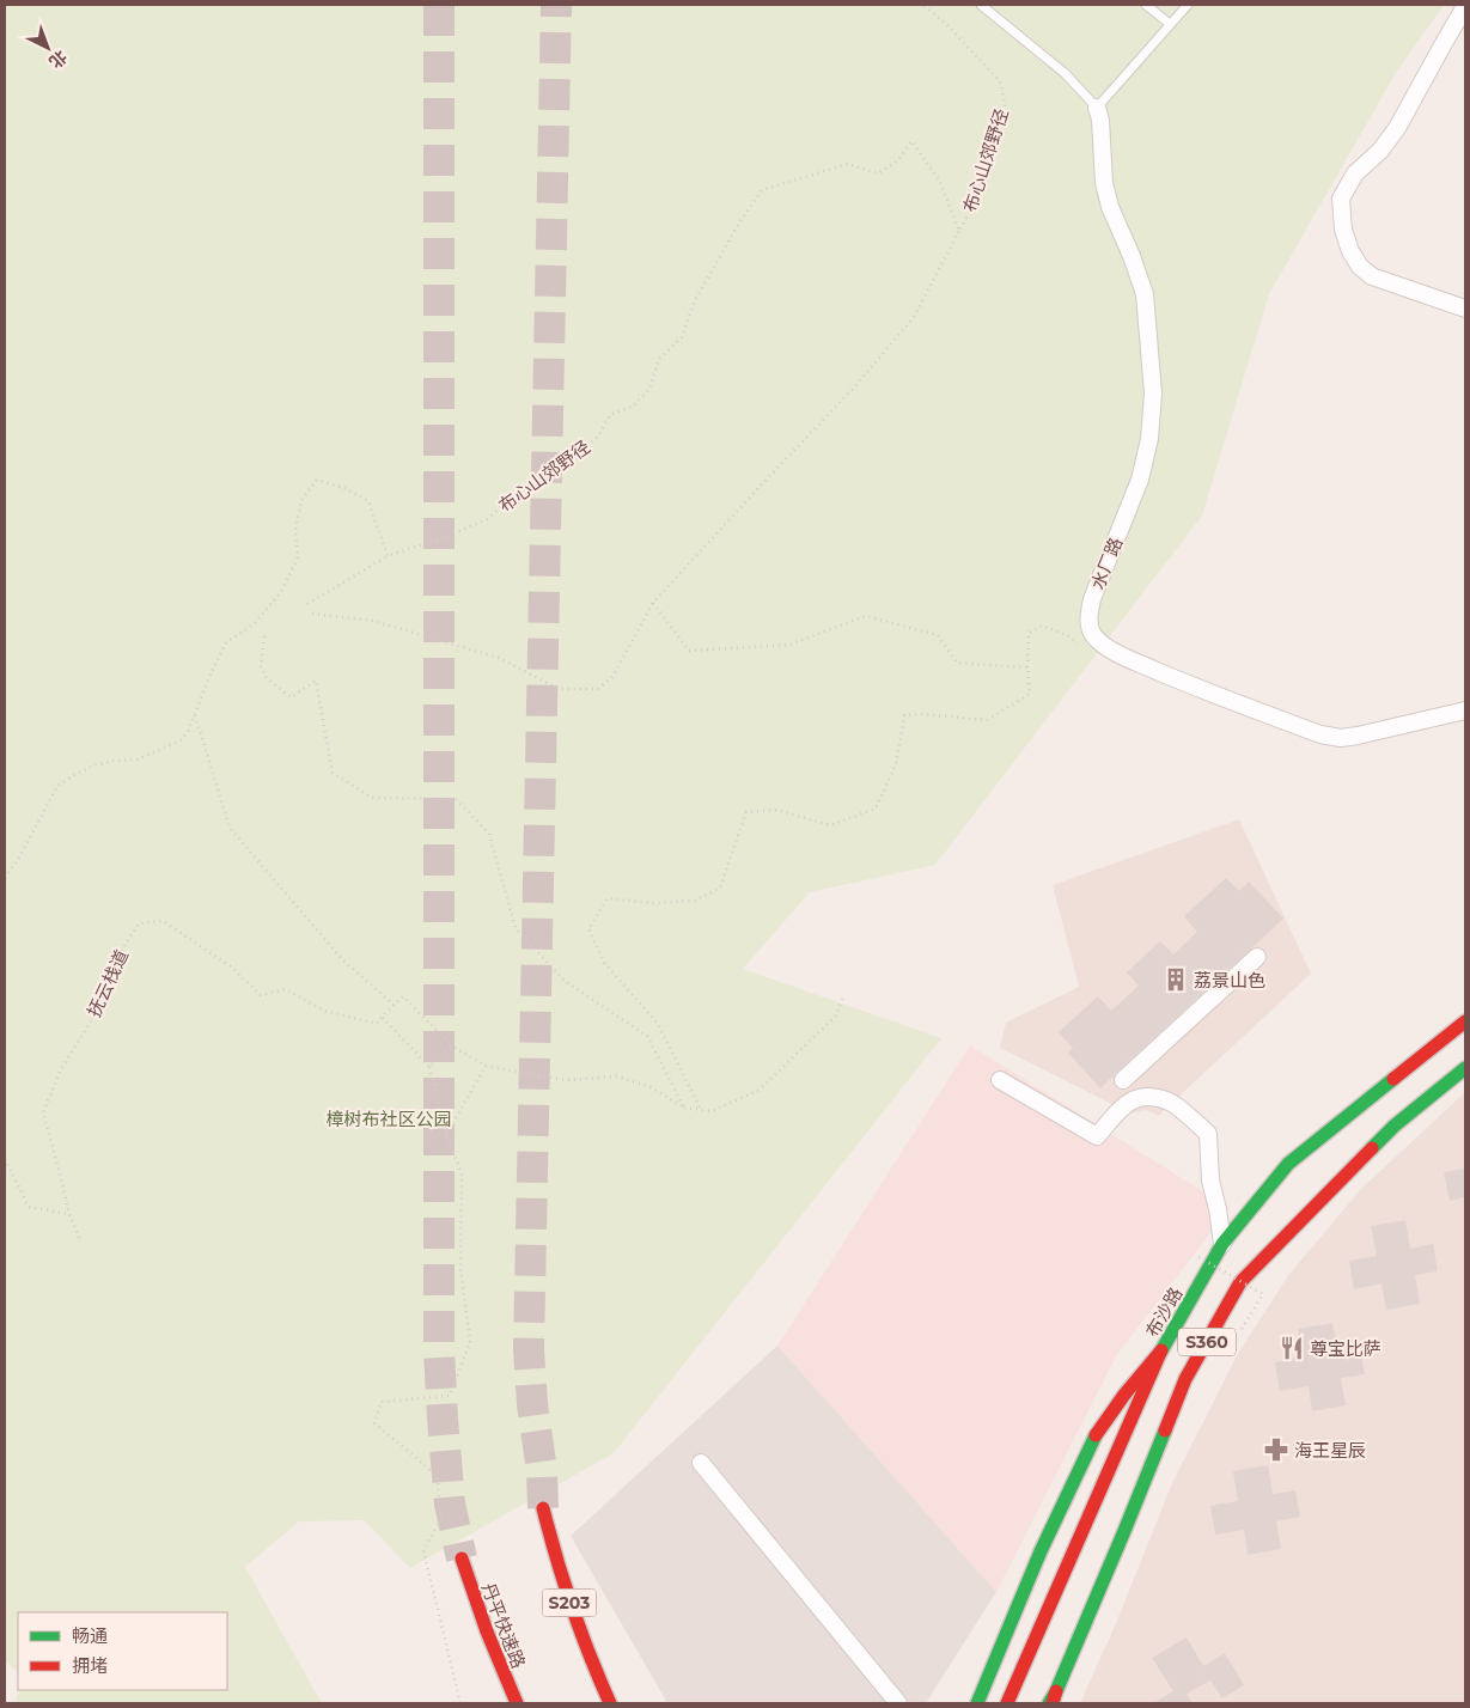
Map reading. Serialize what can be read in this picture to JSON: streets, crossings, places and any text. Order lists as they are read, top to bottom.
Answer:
{
  "streets": {
    "main road": [
      "布沙路",
      "S360",
      "S203",
      "丹平快速路"
    ],
    "street": ["水厂路"],
    "path": ["布心山郊野径", "抚云栈道"]
  },
  "parks": ["樟树布社区公园"],
  "places": {
    "building": ["荔景山色"],
    "restaurant": ["尊宝比萨"],
    "pharmacy": ["海王星辰"]
  },
  "legend": ["畅通", "拥堵"],
  "north": "bottom right"
}
